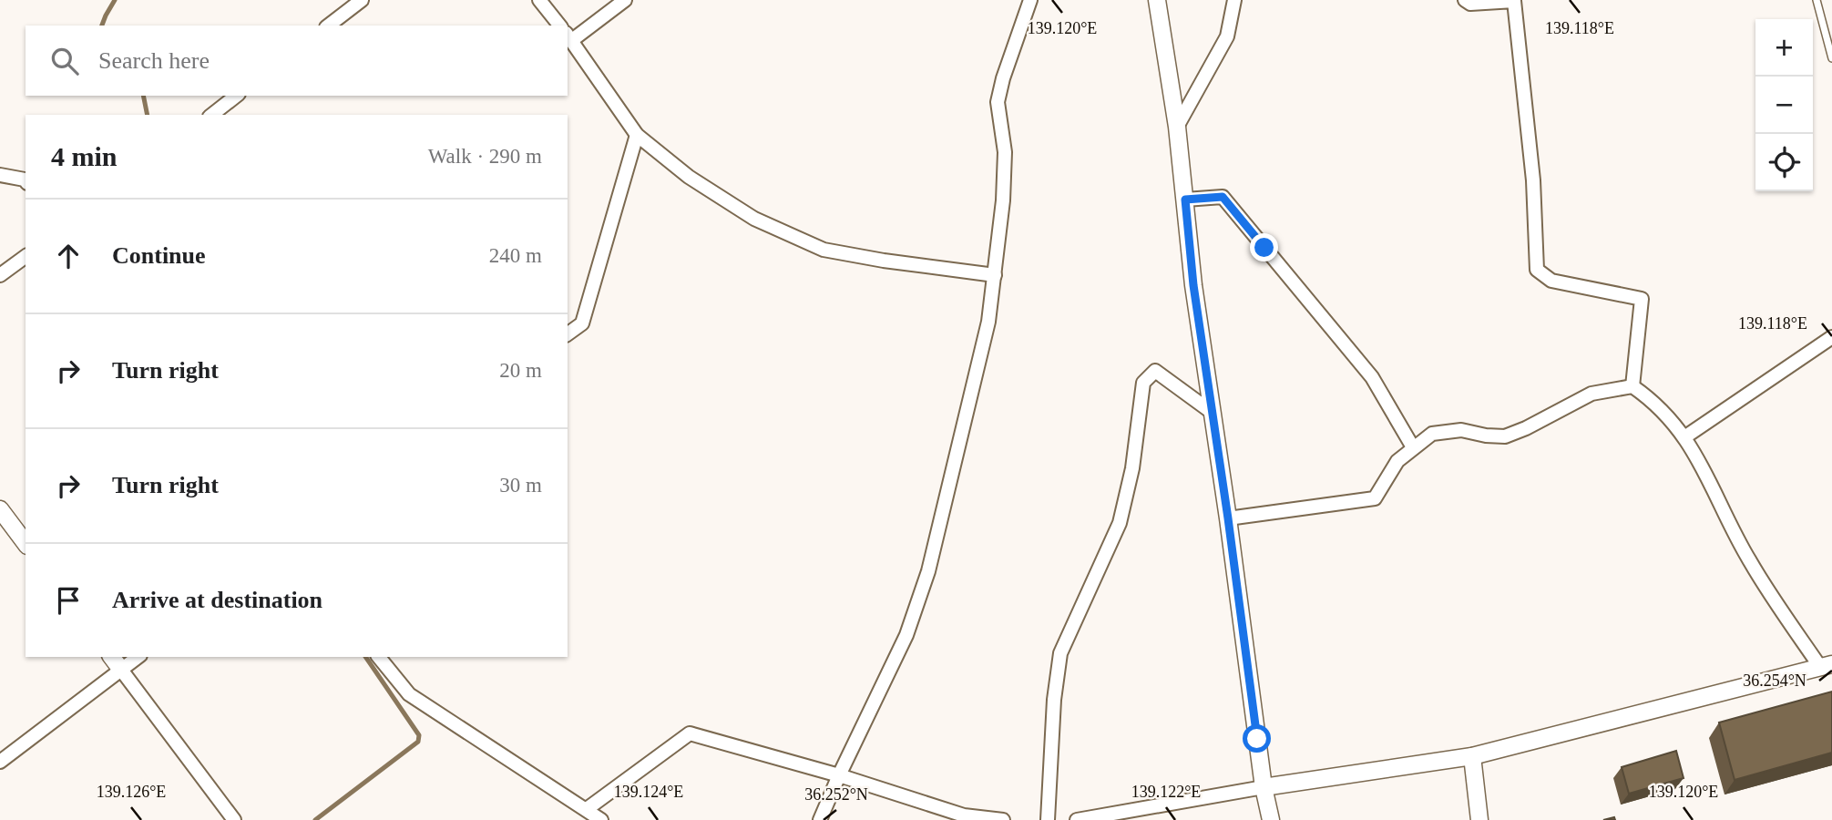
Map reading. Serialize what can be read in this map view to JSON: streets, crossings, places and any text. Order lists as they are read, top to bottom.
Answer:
{
  "page": {
    "map_buttons": ["+", "−"],
    "search": "Search here",
    "heading": ["4 min", "Walk · 290 m"],
    "list": [
      ["Continue", "240 m"],
      ["Turn right", "20 m"],
      ["Turn right", "30 m"],
      "Arrive at destination"
    ]
  },
  "coordinates": [
    "139.120°E",
    "139.118°E",
    "36.254°N",
    "139.126°E",
    "139.124°E",
    "139.122°E",
    "36.252°N"
  ]
}
